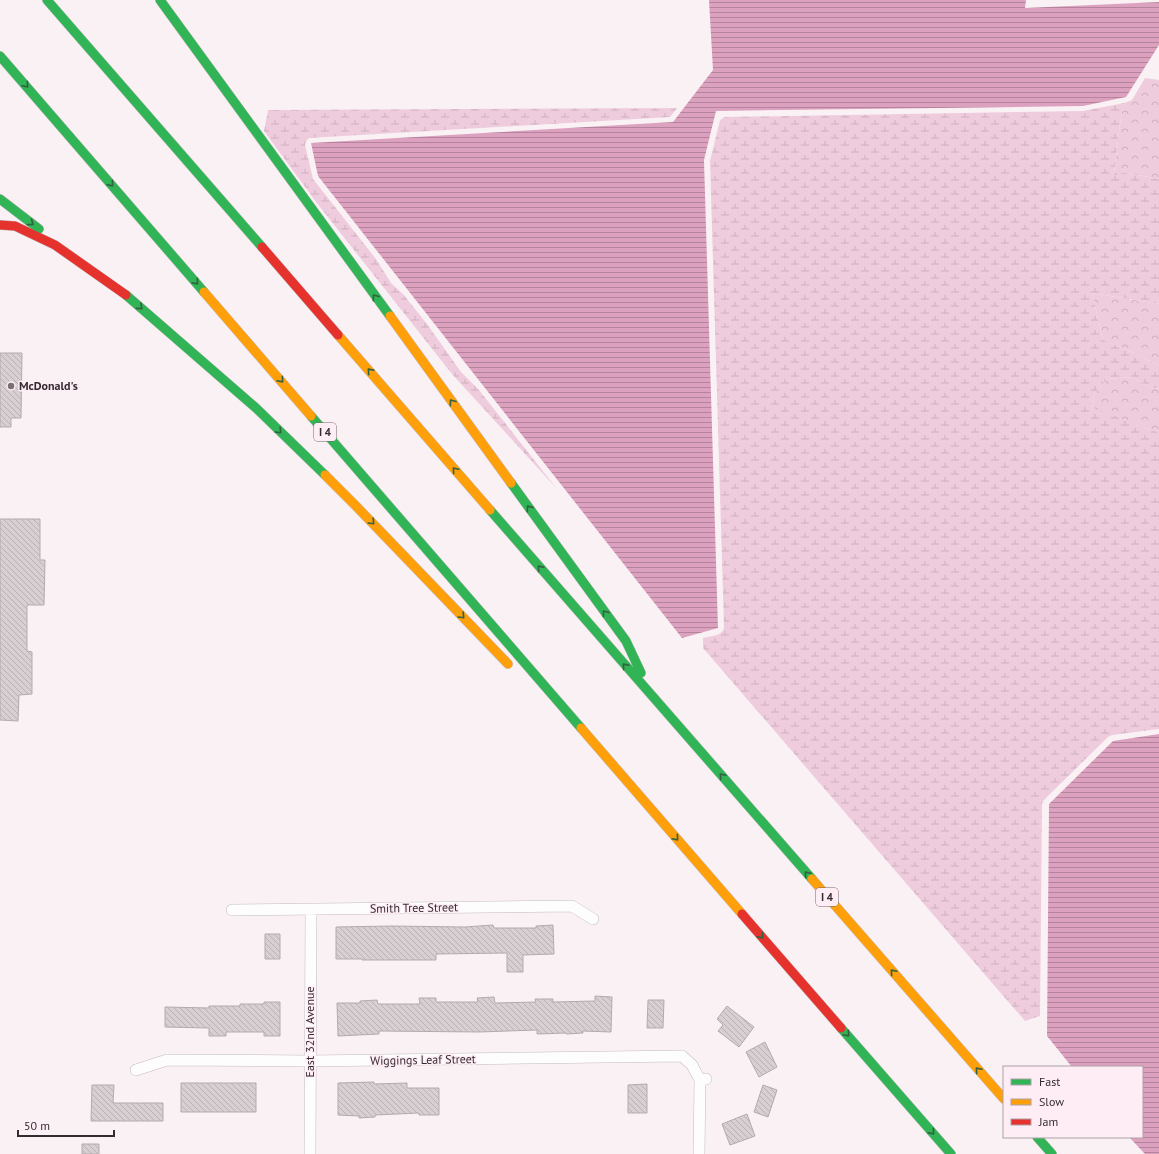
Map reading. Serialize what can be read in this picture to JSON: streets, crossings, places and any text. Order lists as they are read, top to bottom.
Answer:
{
  "streets": {
    "highway": ["I 4"],
    "street": ["Smith Tree Street", "East 32nd Avenue", "Wiggings Leaf Street"]
  },
  "crossings": [
    ["Smith Tree Street", "East 32nd Avenue"],
    ["East 32nd Avenue", "Wiggings Leaf Street"]
  ],
  "places": ["McDonald's"],
  "legend": ["Fast", "Slow", "Jam"],
  "scale_bar": "50 m"
}
